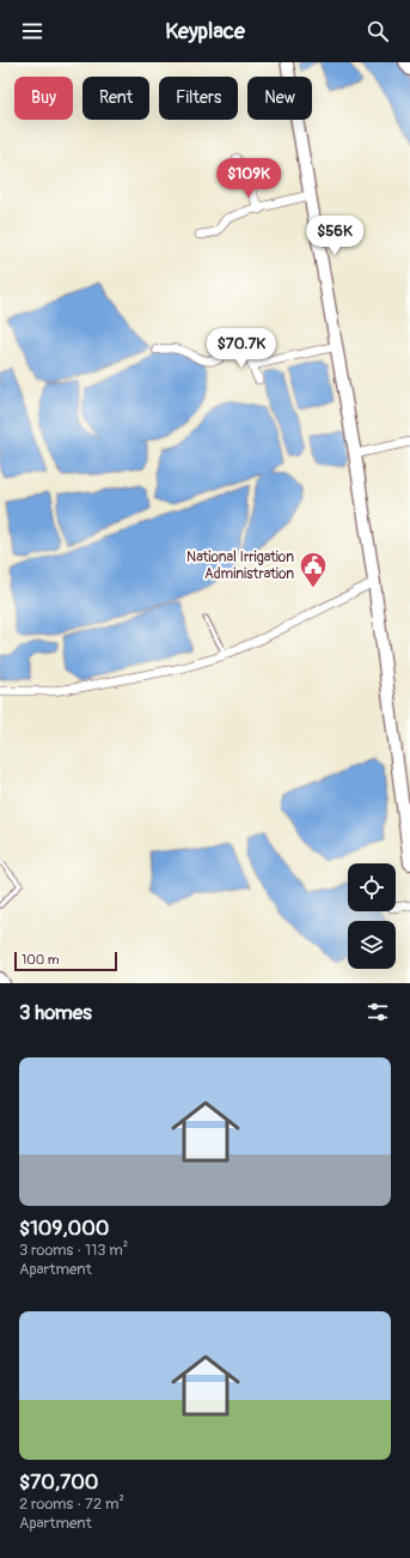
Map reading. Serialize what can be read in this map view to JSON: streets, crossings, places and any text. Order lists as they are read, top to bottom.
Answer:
{
  "places": {
    "public building": ["National Irrigation Administration"]
  },
  "scale_bar": "100 m",
  "page": {
    "header": "Keyplace",
    "chip": [
      "Buy",
      "Rent",
      "Filters",
      "New"
    ],
    "price": ["$109K", "$56K", "$70.7K"],
    "scale": "100 m",
    "heading": "3 homes",
    "list": [
      {
        "name": "$109,000",
        "note": "3 rooms · 113 m² · Apartment"
      },
      {
        "name": "$70,700",
        "note": "2 rooms · 72 m² · Apartment"
      }
    ]
  }
}
